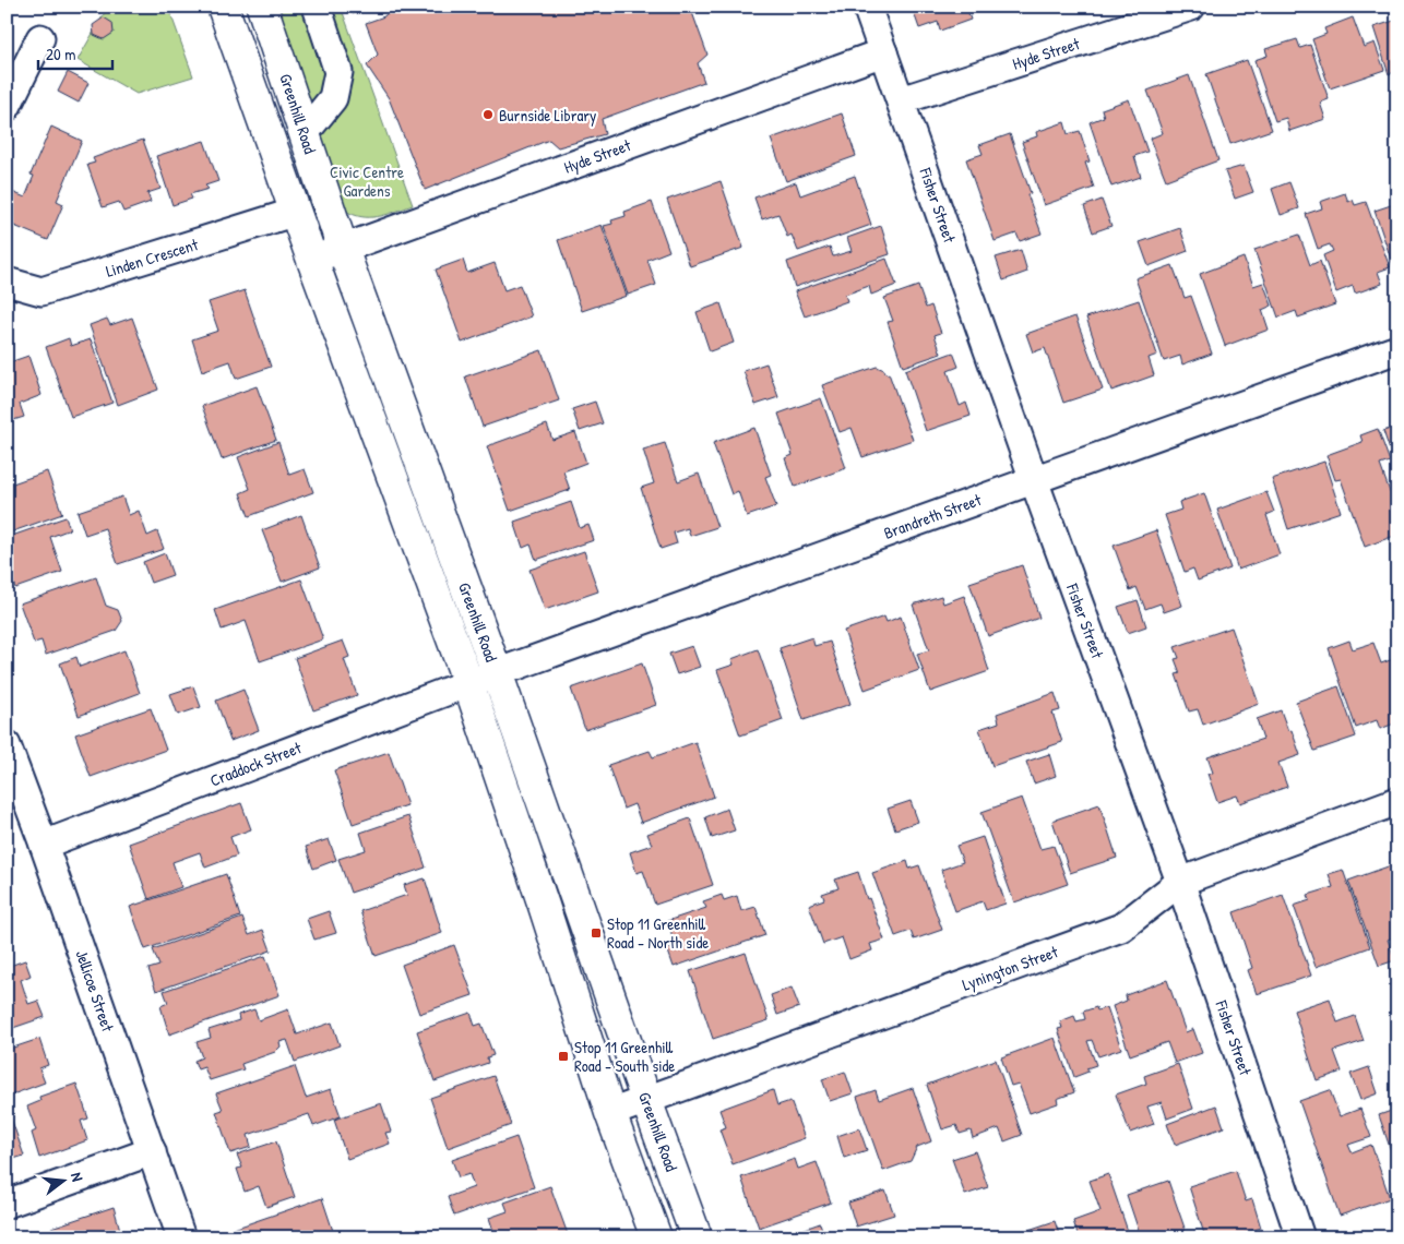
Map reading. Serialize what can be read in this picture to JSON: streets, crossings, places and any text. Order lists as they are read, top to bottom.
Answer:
{
  "streets": {
    "main road": ["Greenhill Road"],
    "street": [
      "Hyde Street",
      "Fisher Street",
      "Linden Crescent",
      "Brandreth Street",
      "Craddock Street",
      "Lynington Street",
      "Jellicoe Street"
    ]
  },
  "crossings": [
    ["Hyde Street", "Greenhill Road"],
    ["Hyde Street", "Fisher Street"],
    ["Greenhill Road", "Linden Crescent"],
    ["Greenhill Road", "Brandreth Street"],
    ["Greenhill Road", "Craddock Street"],
    ["Greenhill Road", "Lynington Street"],
    ["Fisher Street", "Brandreth Street"],
    ["Fisher Street", "Lynington Street"],
    ["Brandreth Street", "Craddock Street"],
    ["Craddock Street", "Jellicoe Street"]
  ],
  "parks": ["Civic Centre Gardens"],
  "places": {
    "other": ["Burnside Library"],
    "transit": ["Stop 11 Greenhill Road - North side", "Stop 11 Greenhill Road - South side"]
  },
  "scale_bar": "20 m",
  "north": "right"
}
